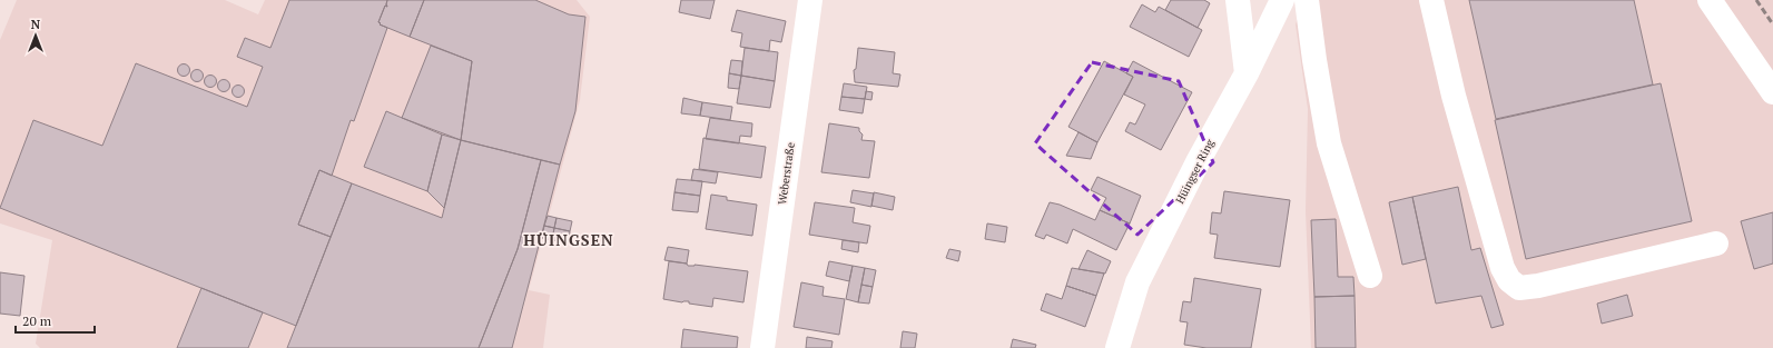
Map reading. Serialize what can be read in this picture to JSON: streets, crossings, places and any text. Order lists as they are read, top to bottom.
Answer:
{
  "streets": {
    "street": ["Hüingser Ring", "Weberstraße"]
  },
  "districts": ["HÜINGSEN"],
  "scale_bar": "20 m",
  "north": "top"
}
